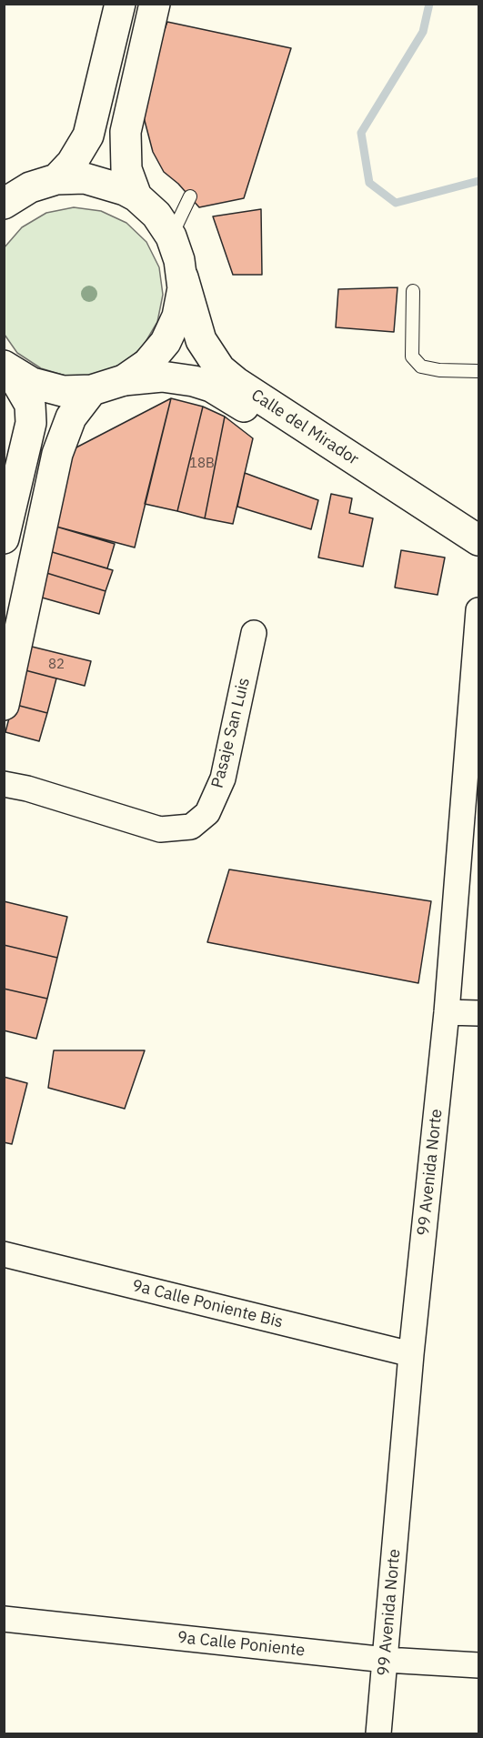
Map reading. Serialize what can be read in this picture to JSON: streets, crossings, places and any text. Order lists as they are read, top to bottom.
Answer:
{
  "streets": {
    "main road": ["Calle del Mirador"],
    "street": [
      "Pasaje San Luis",
      "99 Avenida Norte",
      "9a Calle Poniente Bis",
      "9a Calle Poniente"
    ]
  },
  "crossings": [
    ["99 Avenida Norte", "9a Calle Poniente Bis"],
    ["99 Avenida Norte", "9a Calle Poniente"]
  ],
  "house_numbers": ["18B", "82"]
}
